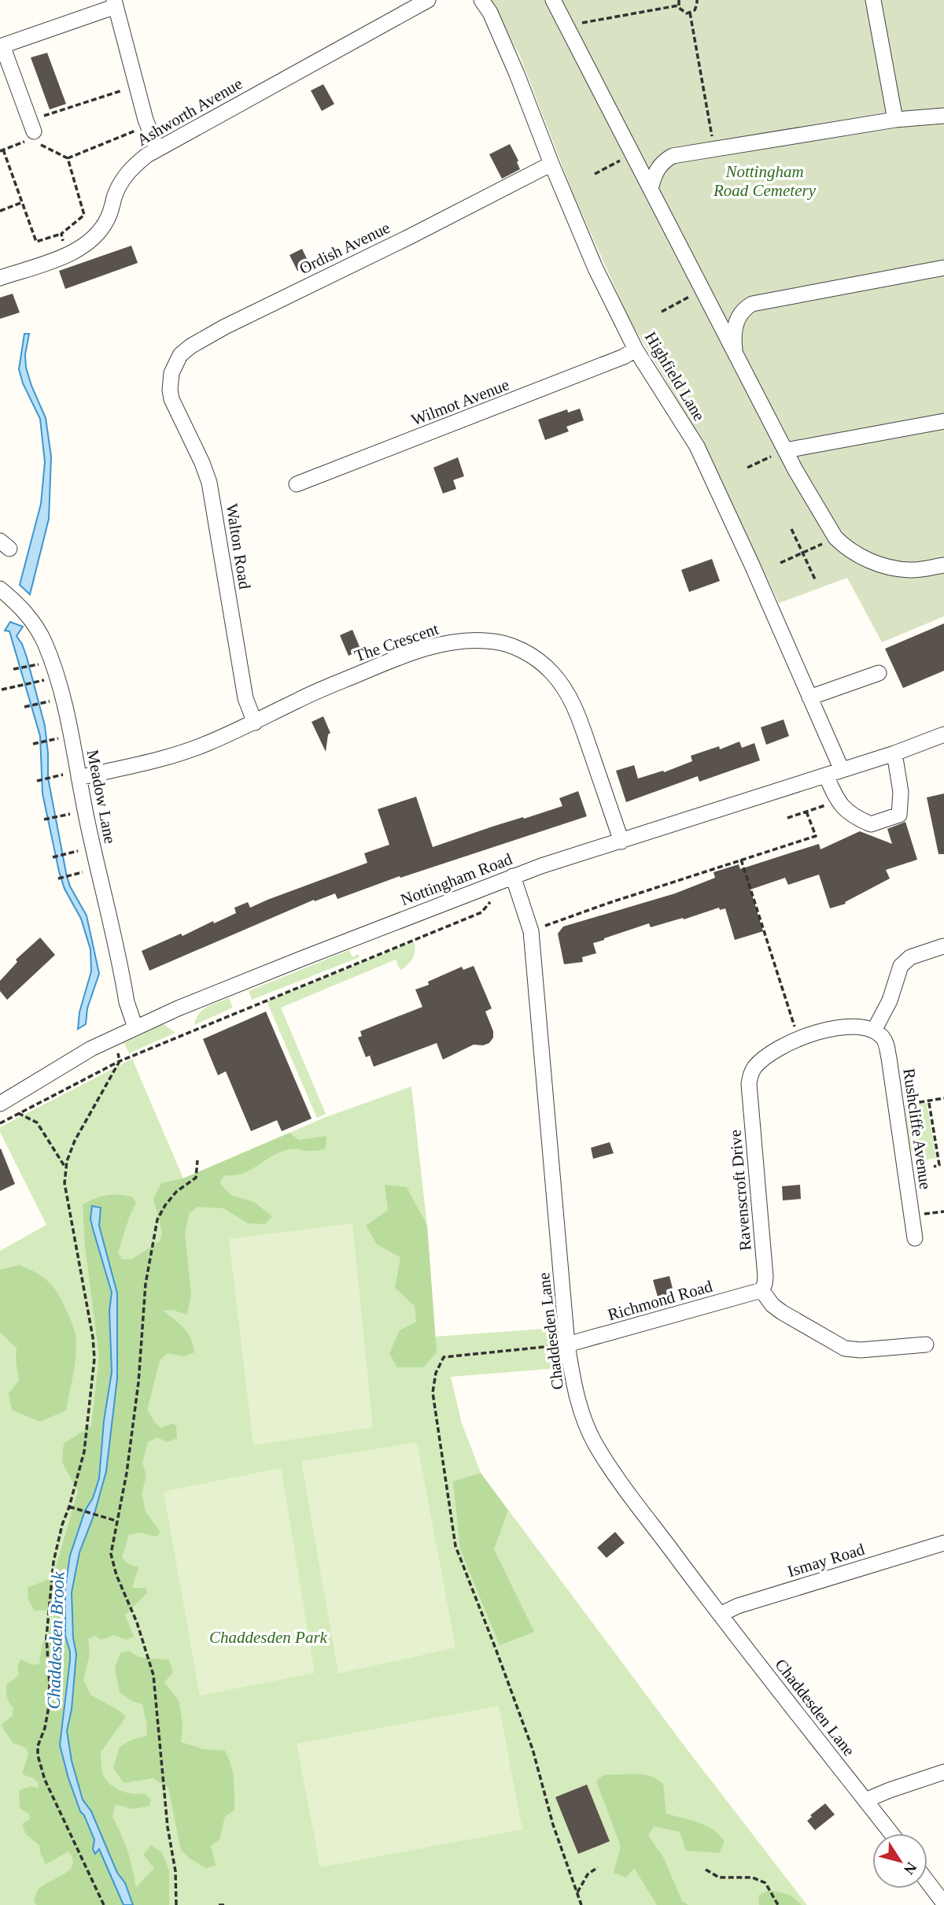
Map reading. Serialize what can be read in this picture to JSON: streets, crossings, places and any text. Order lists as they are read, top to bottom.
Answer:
{
  "streets": {
    "street": [
      "Ashworth Avenue",
      "Ordish Avenue",
      "Highfield Lane",
      "Wilmot Avenue",
      "Walton Road",
      "The Crescent",
      "Meadow Lane",
      "Nottingham Road",
      "Rushcliffe Avenue",
      "Ravenscroft Drive",
      "Richmond Road",
      "Chaddesden Lane",
      "Ismay Road"
    ]
  },
  "crossings": [
    ["Ordish Avenue", "Highfield Lane"],
    ["Ordish Avenue", "Walton Road"],
    ["Highfield Lane", "Wilmot Avenue"],
    ["Highfield Lane", "Nottingham Road"],
    ["Walton Road", "The Crescent"],
    ["The Crescent", "Meadow Lane"],
    ["The Crescent", "Nottingham Road"],
    ["Meadow Lane", "Nottingham Road"],
    ["Nottingham Road", "Chaddesden Lane"],
    ["Rushcliffe Avenue", "Ravenscroft Drive"],
    ["Ravenscroft Drive", "Richmond Road"],
    ["Richmond Road", "Chaddesden Lane"],
    ["Chaddesden Lane", "Ismay Road"]
  ],
  "water": ["Chaddesden Brook"],
  "parks": ["Nottingham Road Cemetery", "Chaddesden Park"],
  "north": "bottom right"
}
